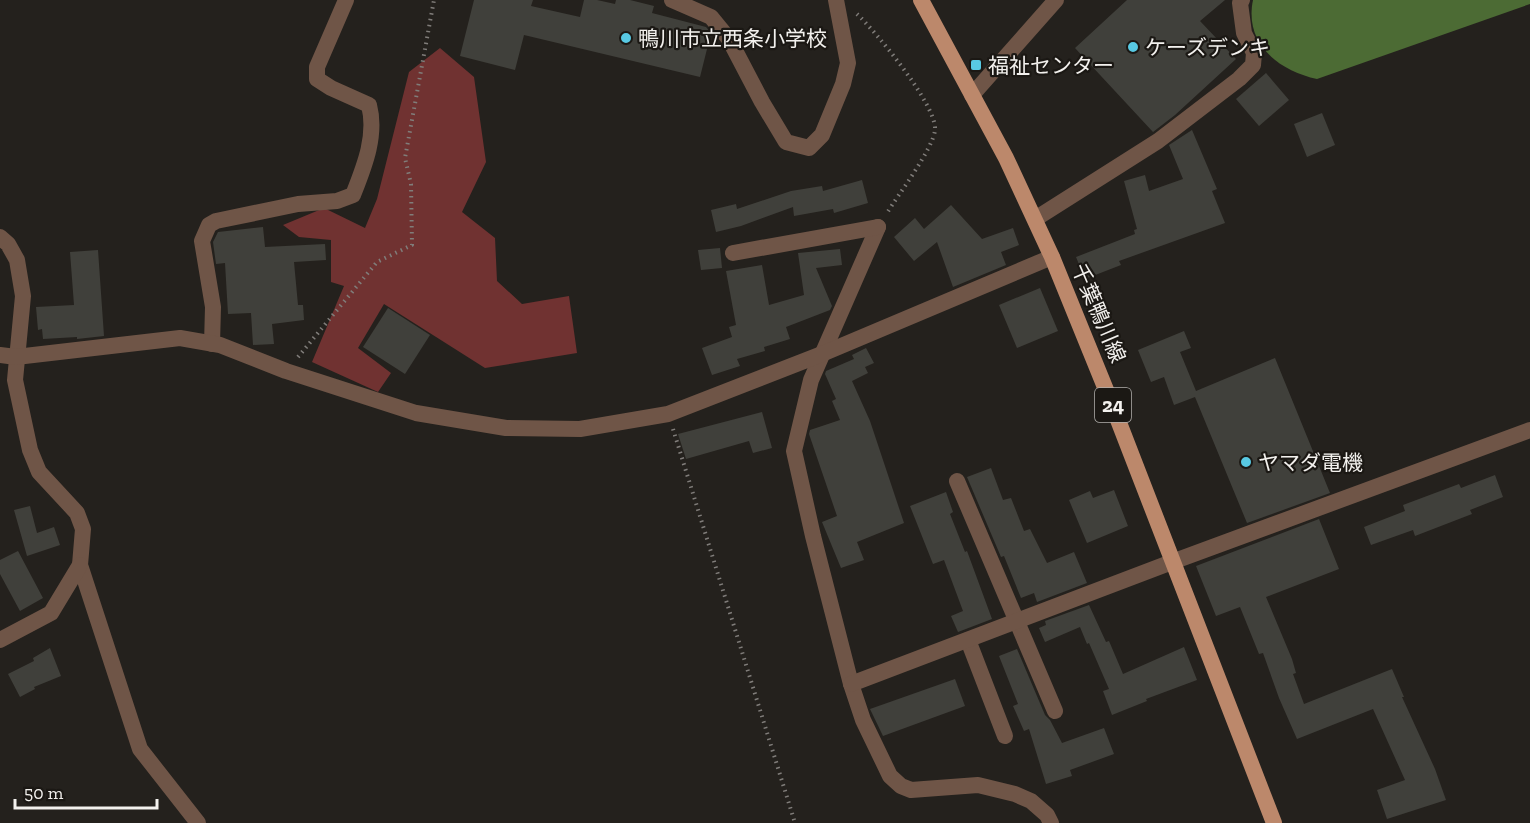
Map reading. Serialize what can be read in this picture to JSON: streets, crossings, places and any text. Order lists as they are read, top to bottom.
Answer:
{
  "streets": {
    "main road": ["千葉鴨川線", "24"]
  },
  "places": {
    "other": ["鴨川市立西条小学校", "ケーズデンキ", "ヤマダ電機"],
    "transit": ["福祉センター"]
  },
  "scale_bar": "50 m"
}
